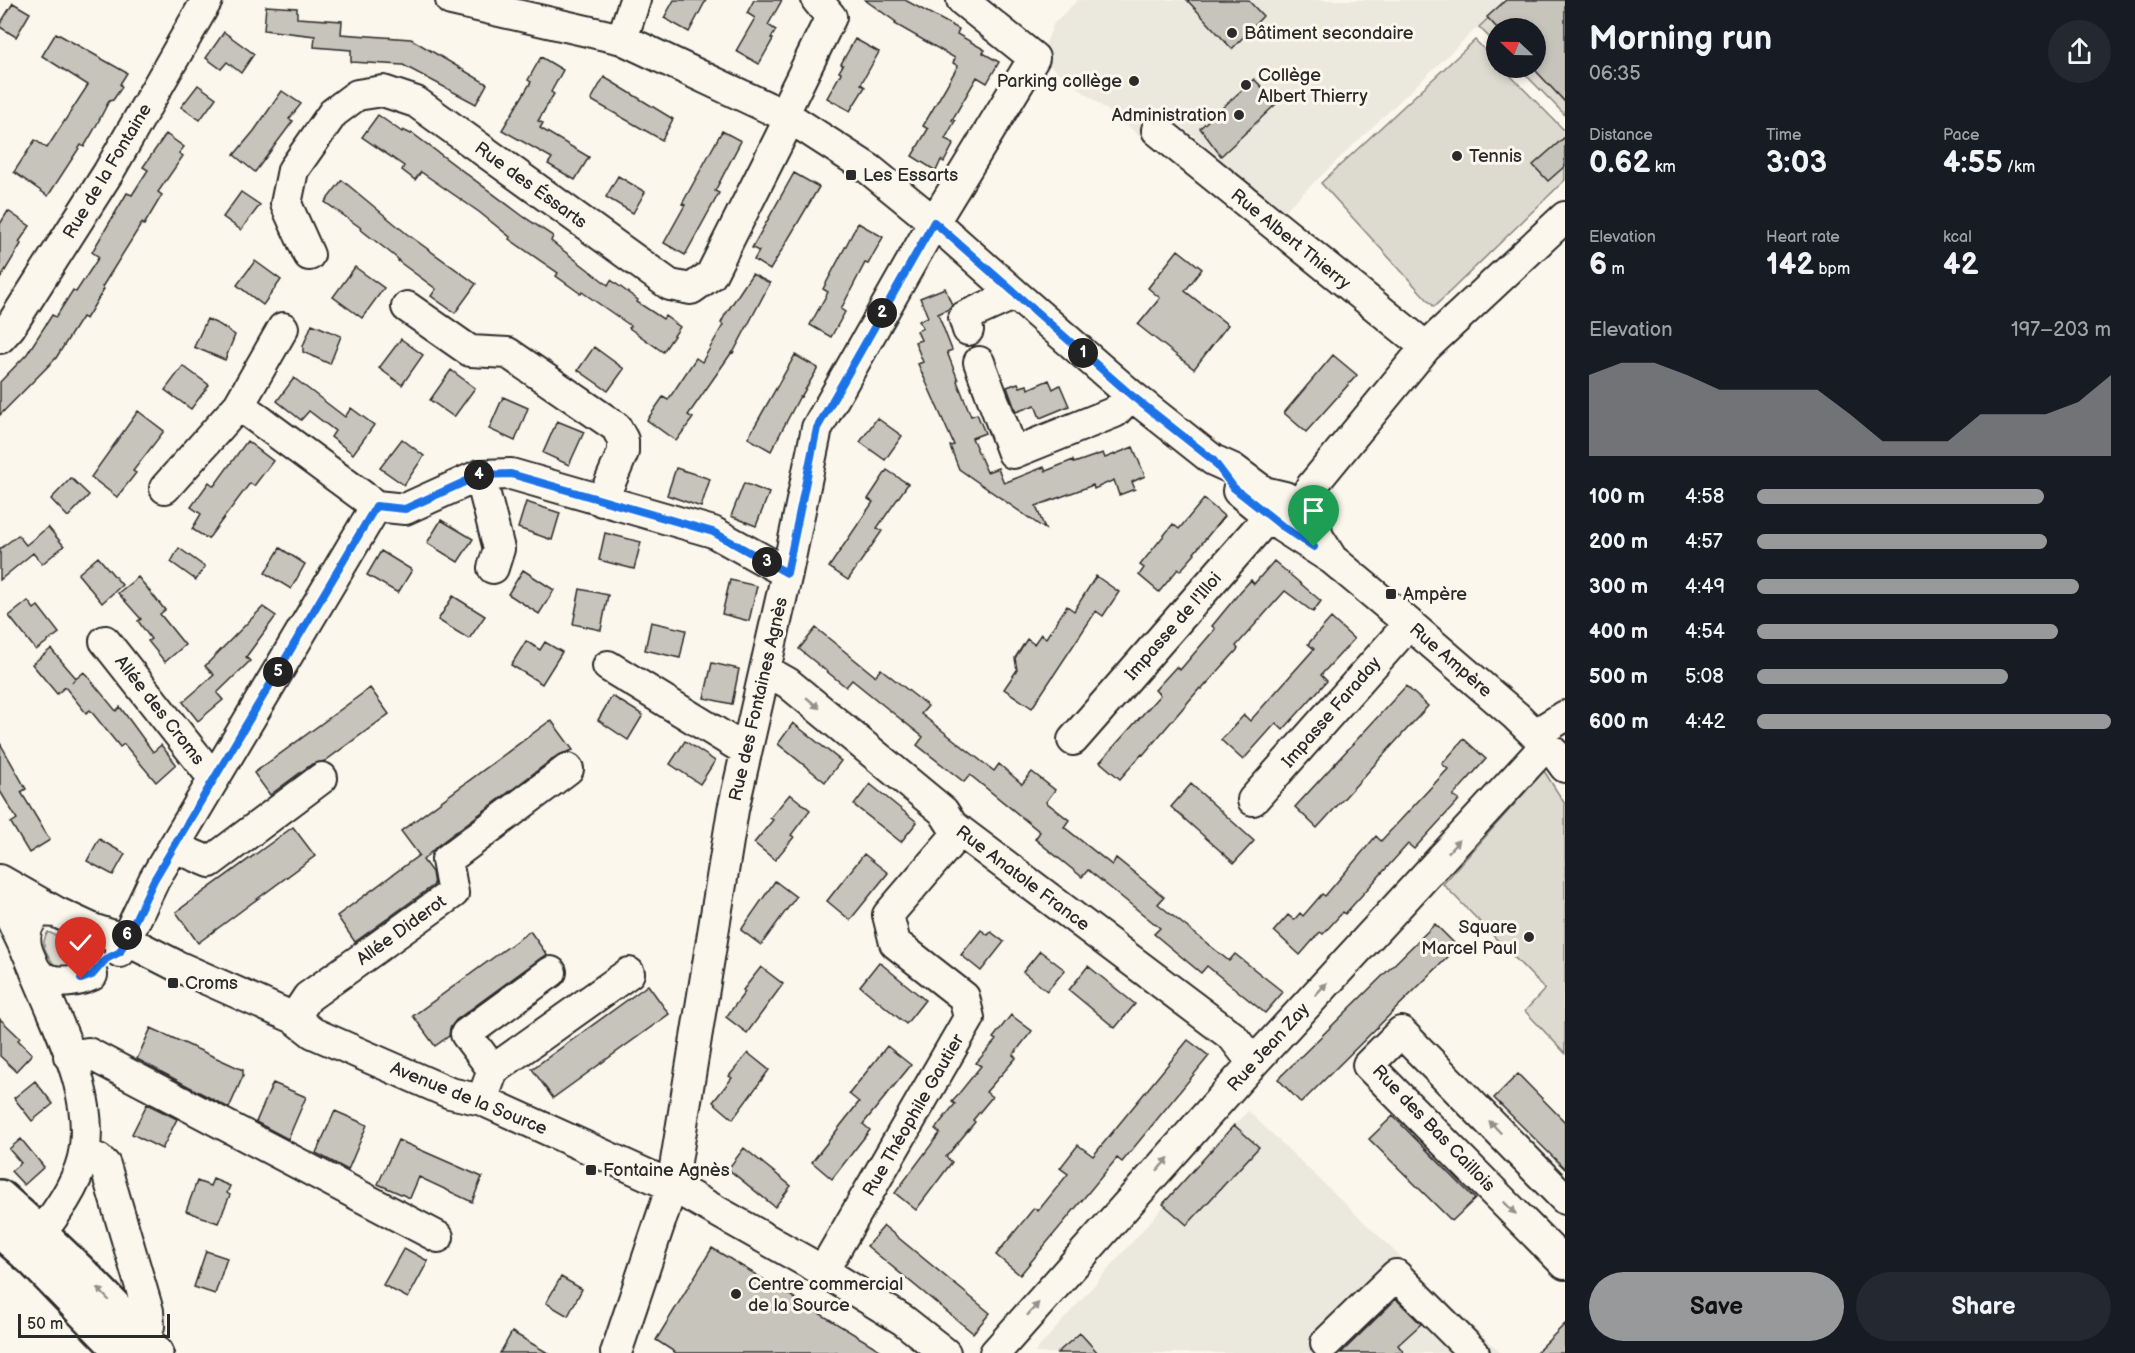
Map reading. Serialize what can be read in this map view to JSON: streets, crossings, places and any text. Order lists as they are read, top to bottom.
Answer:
{
  "streets": {
    "street": [
      "Rue de la Fontaine",
      "Rue des Éssarts",
      "Rue Albert Thierry",
      "Impasse de l'Illoi",
      "Rue Ampère",
      "Rue des Fontaines Agnès",
      "Allée des Croms",
      "Impasse Faraday",
      "Rue Anatole France",
      "Allée Diderot",
      "Rue Jean Zay",
      "Avenue de la Source",
      "Rue Théophile Gautier",
      "Rue des Bas Caillois"
    ]
  },
  "crossings": [
    ["Rue des Éssarts", "Rue Ampère"],
    ["Rue Albert Thierry", "Impasse de l'Illoi"],
    ["Impasse de l'Illoi", "Rue Ampère"],
    ["Rue Ampère", "Rue des Fontaines Agnès"],
    ["Rue Ampère", "Impasse Faraday"],
    ["Rue Ampère", "Rue Jean Zay"],
    ["Rue des Fontaines Agnès", "Rue Anatole France"],
    ["Rue des Fontaines Agnès", "Avenue de la Source"],
    ["Rue Anatole France", "Rue Jean Zay"],
    ["Rue Anatole France", "Rue Théophile Gautier"],
    ["Allée Diderot", "Avenue de la Source"],
    ["Avenue de la Source", "Rue Théophile Gautier"]
  ],
  "one_way": ["Rue Anatole France", "Rue Jean Zay"],
  "places": {
    "other": [
      "Bâtiment secondaire",
      "Parking collège",
      "Collège Albert Thierry",
      "Administration",
      "Tennis",
      "Square Marcel Paul",
      "Centre commercial de la Source"
    ],
    "transit": [
      "Les Essarts",
      "Ampère",
      "Croms",
      "Fontaine Agnès"
    ]
  },
  "scale_bar": "50 m",
  "north": "left",
  "page": {
    "heading": ["Morning run", "06:35"],
    "stats": [
      ["Distance", "0.62 km"],
      ["Time", "3:03"],
      ["Pace", "4:55 /km"],
      ["Elevation", "6 m"],
      ["Heart rate", "142 bpm"],
      ["kcal", "42"]
    ],
    "pins": [
      "2",
      "1",
      "4",
      "3",
      "5",
      "6"
    ],
    "chart": ["Elevation", "197–203 m"],
    "list": [
      {
        "name": "100 m",
        "note": "4:58"
      },
      {
        "name": "200 m",
        "note": "4:57"
      },
      {
        "name": "300 m",
        "note": "4:49"
      },
      {
        "name": "400 m",
        "note": "4:54"
      },
      {
        "name": "500 m",
        "note": "5:08"
      },
      {
        "name": "600 m",
        "note": "4:42"
      }
    ],
    "buttons": ["Save", "Share"],
    "scale": "50 m"
  }
}
